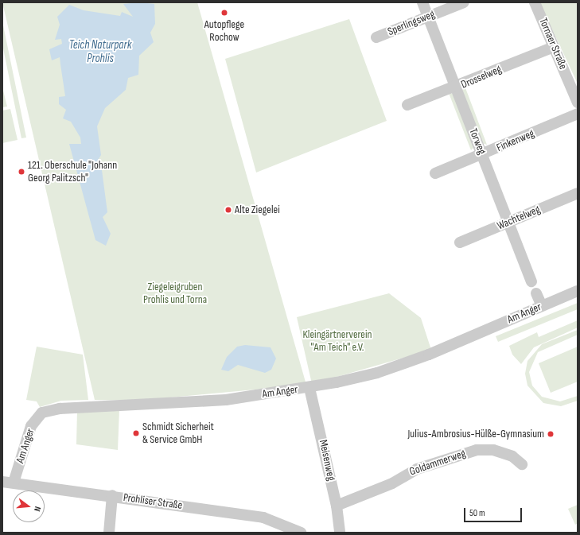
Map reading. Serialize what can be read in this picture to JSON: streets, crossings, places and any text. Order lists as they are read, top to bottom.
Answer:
{
  "streets": {
    "street": [
      "Sperlingsweg",
      "Tornaer Straße",
      "Drosselweg",
      "Finkenweg",
      "Torweg",
      "Wachtelweg",
      "Am Anger",
      "Meisenweg",
      "Goldammerweg",
      "Prohliser Straße"
    ]
  },
  "crossings": [
    ["Sperlingsweg", "Torweg"],
    ["Tornaer Straße", "Drosselweg"],
    ["Drosselweg", "Torweg"],
    ["Finkenweg", "Torweg"],
    ["Torweg", "Wachtelweg"],
    ["Am Anger", "Meisenweg"],
    ["Am Anger", "Prohliser Straße"],
    ["Meisenweg", "Goldammerweg"]
  ],
  "water": ["Teich Naturpark Prohlis"],
  "parks": ["Ziegeleigruben Prohlis und Torna", "Kleingärtnerverein \"Am Teich\" e.V."],
  "places": [
    "Autopflege Rochow",
    "121. Oberschule \"Johann Georg Palitzsch\"",
    "Alte Ziegelei",
    "Schmidt Sicherheit & Service GmbH",
    "Julius-Ambrosius-Hülße-Gymnasium"
  ],
  "scale_bar": "50 m",
  "north": "right"
}
